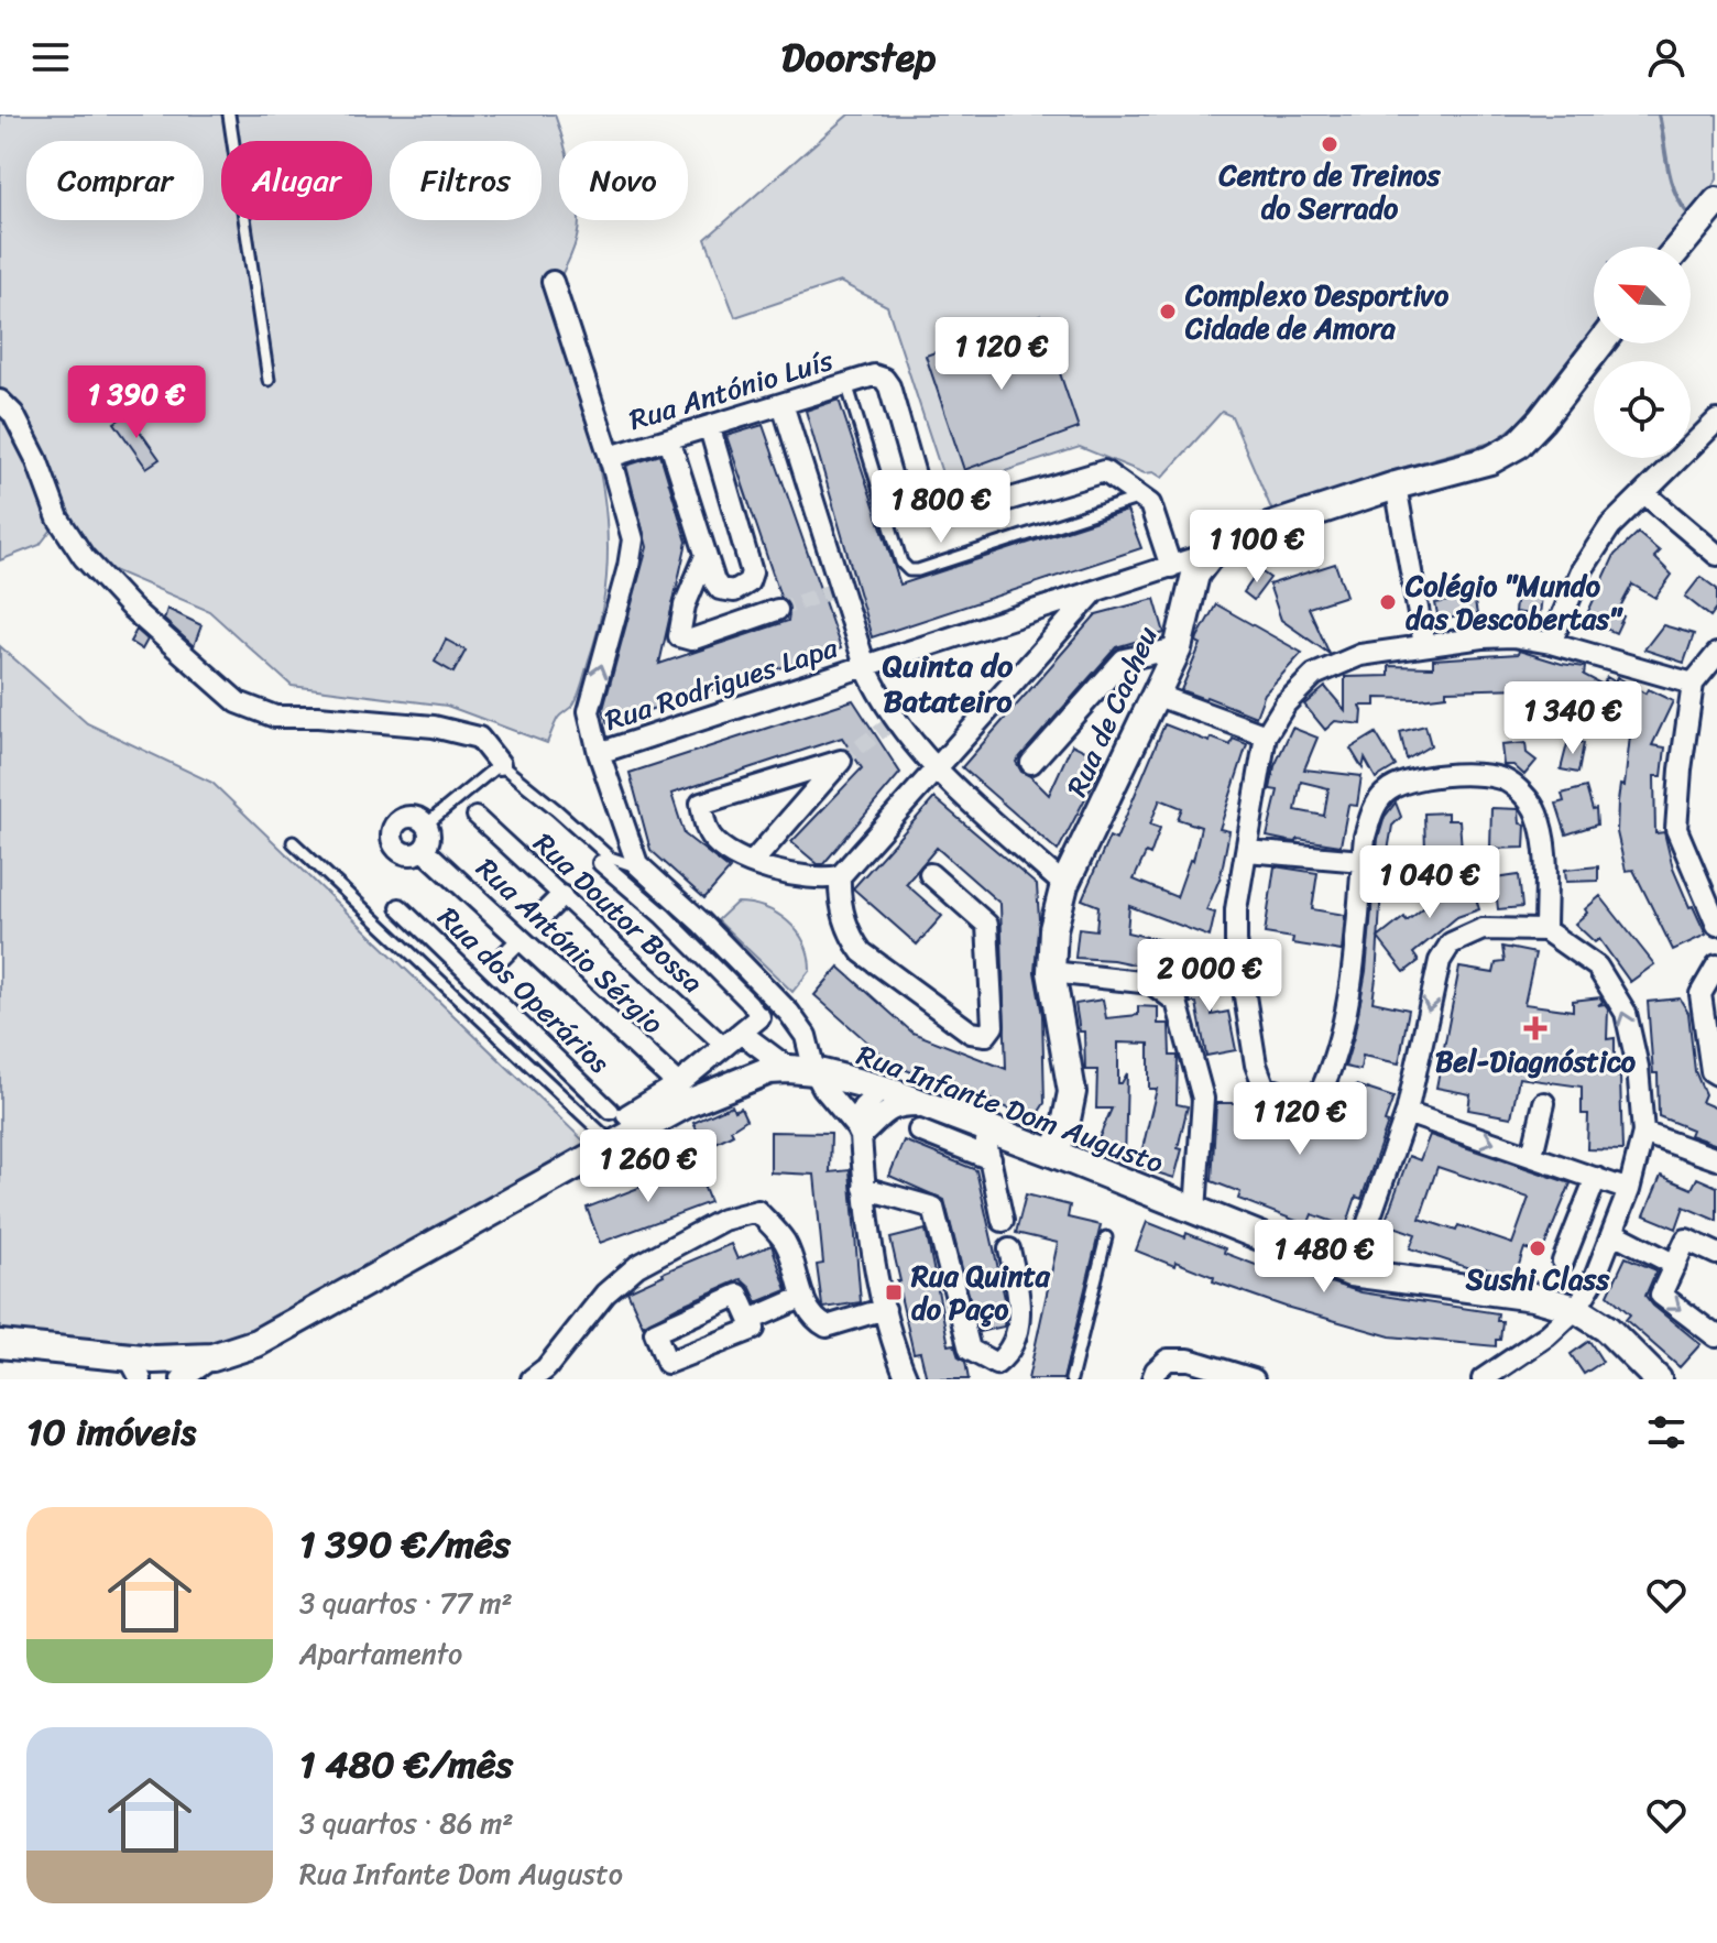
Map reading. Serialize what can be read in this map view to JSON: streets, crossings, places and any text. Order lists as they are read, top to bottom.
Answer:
{
  "streets": {
    "main road": ["Rua de Cacheu", "Rua Infante Dom Augusto"],
    "street": [
      "Rua António Luís",
      "Rua Rodrigues Lapa",
      "Rua Doutor Bossa",
      "Rua António Sérgio",
      "Rua dos Operários"
    ]
  },
  "crossings": [
    ["Rua Rodrigues Lapa", "Rua de Cacheu"],
    ["Rua de Cacheu", "Rua Infante Dom Augusto"]
  ],
  "districts": ["Quinta do Batateiro"],
  "places": {
    "other": [
      "Centro de Treinos do Serrado",
      "Complexo Desportivo Cidade de Amora",
      "Colégio \"Mundo das Descobertas\"",
      "Sushi Class"
    ],
    "health": ["Bel-Diagnóstico"],
    "transit": ["Rua Quinta do Paço"]
  },
  "north": "top left",
  "page": {
    "header": "Doorstep",
    "chip": [
      "Comprar",
      "Alugar",
      "Filtros",
      "Novo"
    ],
    "price": [
      "1 120 €",
      "1 390 €",
      "1 800 €",
      "1 100 €",
      "1 340 €",
      "1 040 €",
      "2 000 €",
      "1 120 €",
      "1 260 €",
      "1 480 €"
    ],
    "heading": "10 imóveis",
    "list": [
      {
        "name": "1 390 €/mês",
        "note": "3 quartos · 77 m² · Apartamento"
      },
      {
        "name": "1 480 €/mês",
        "note": "3 quartos · 86 m² · Rua Infante Dom Augusto"
      }
    ]
  }
}
